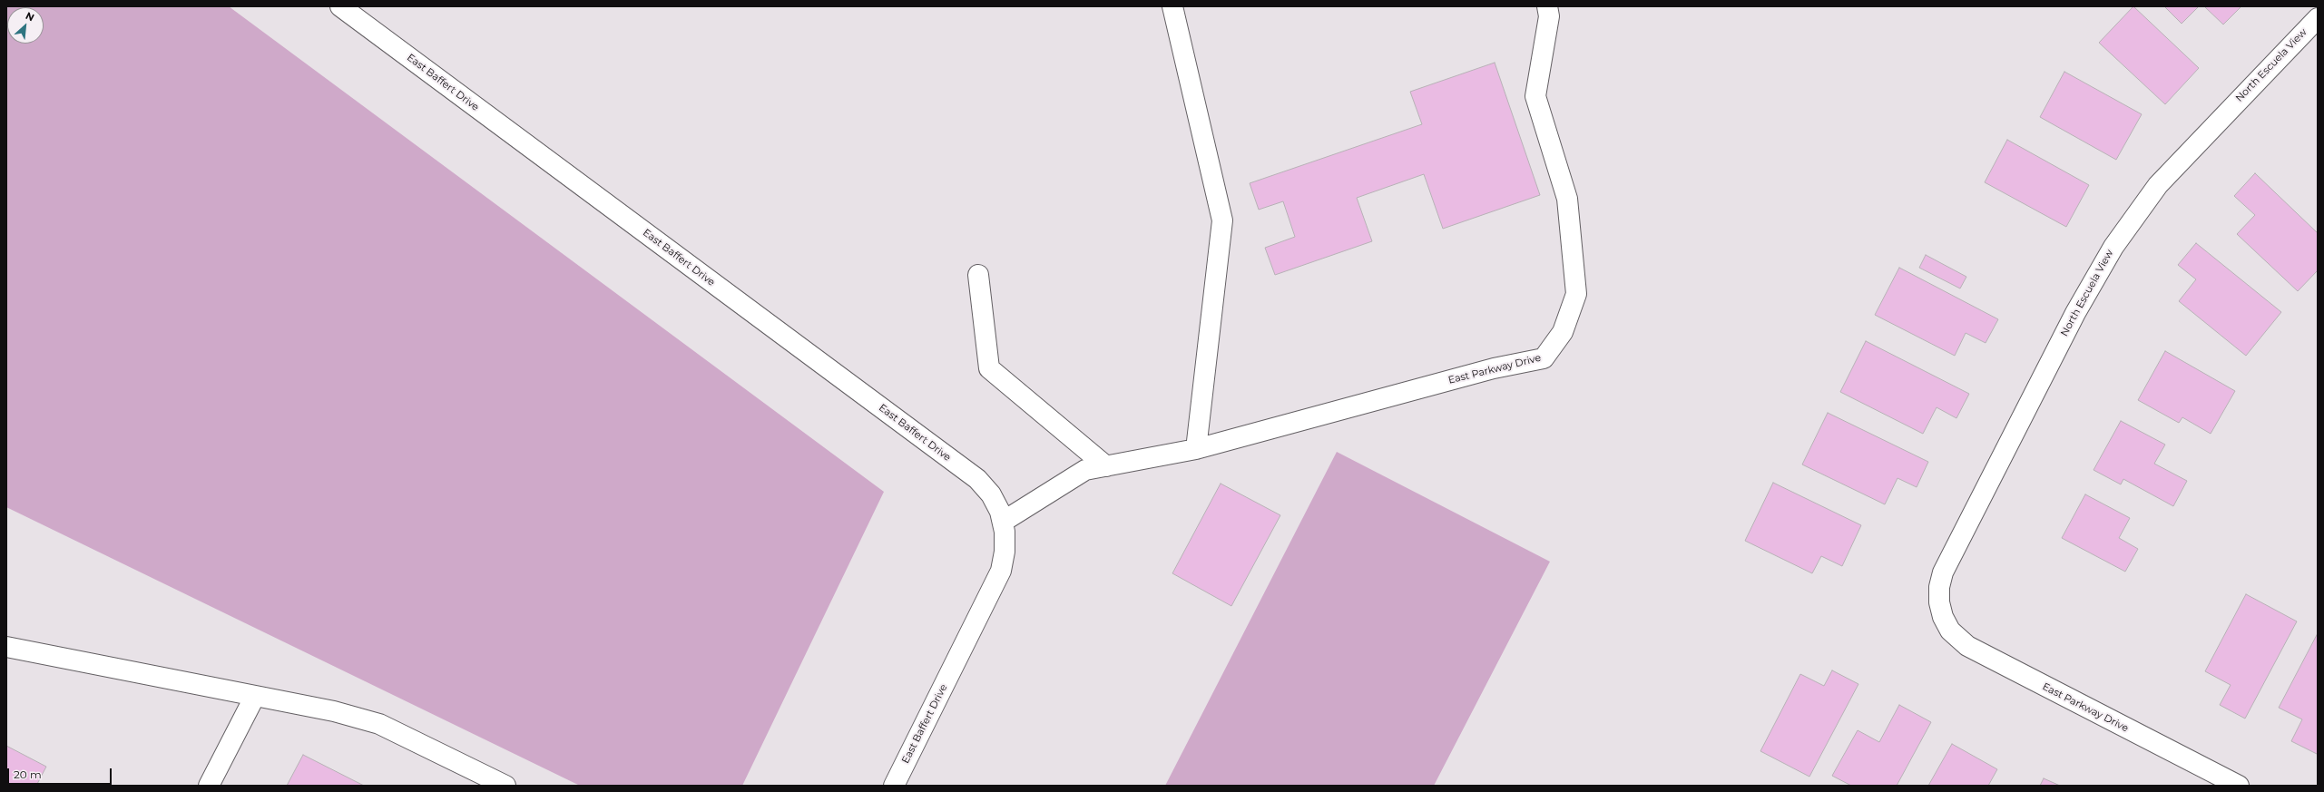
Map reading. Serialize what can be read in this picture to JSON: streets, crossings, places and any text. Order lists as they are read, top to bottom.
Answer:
{
  "streets": {
    "street": ["North Escuela View", "East Baffert Drive", "East Parkway Drive"]
  },
  "crossings": [
    ["North Escuela View", "East Parkway Drive"]
  ],
  "scale_bar": "20 m",
  "north": "top right"
}
